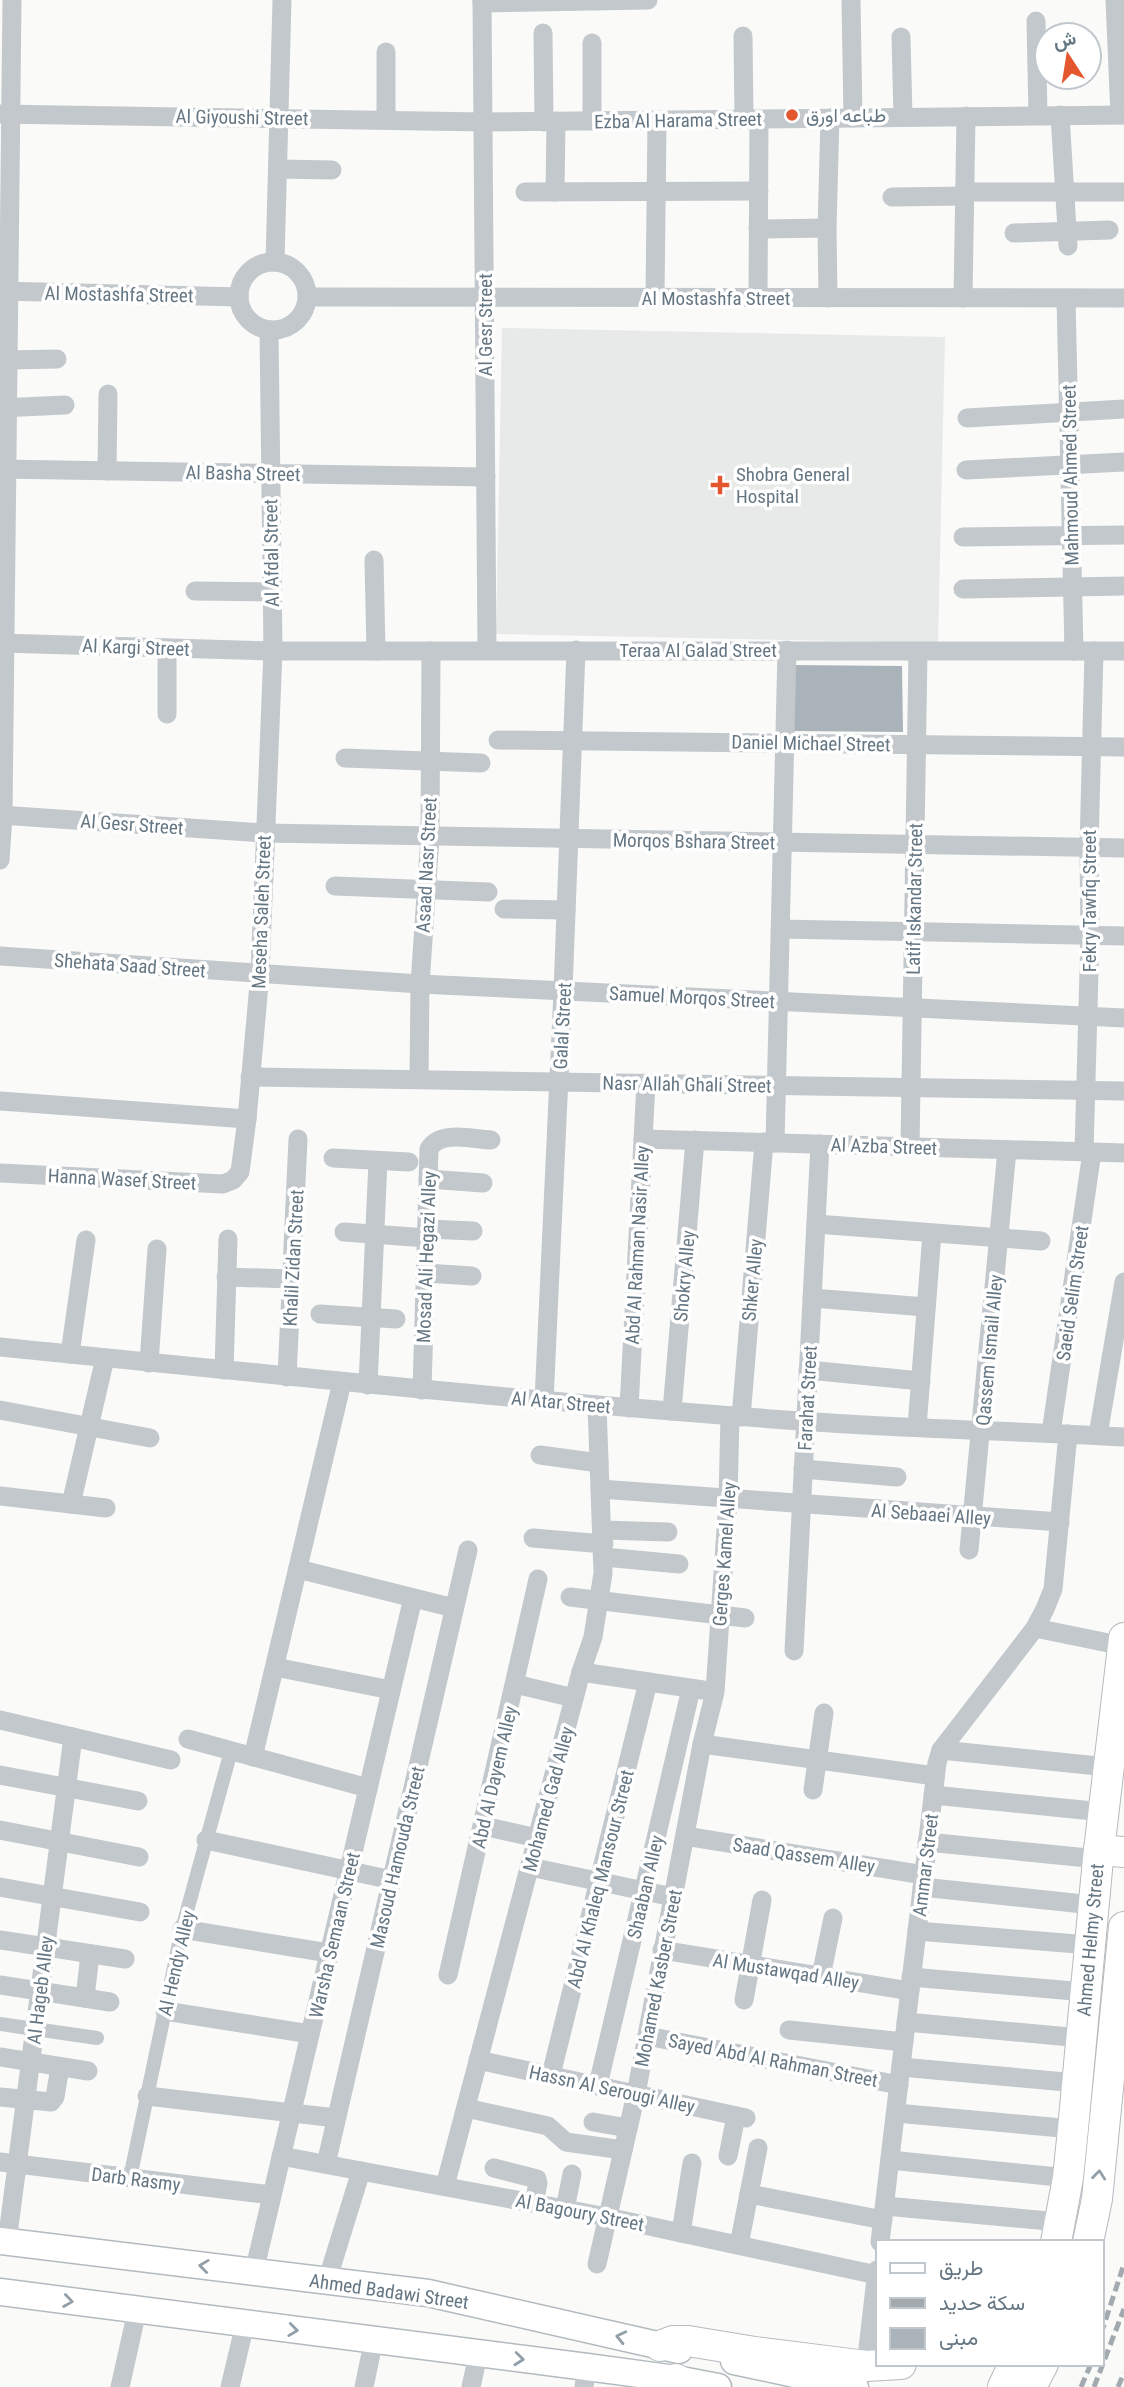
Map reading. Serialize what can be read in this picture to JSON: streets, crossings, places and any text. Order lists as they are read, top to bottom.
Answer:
{
  "streets": {
    "main road": ["Ahmed Helmy Street", "Ahmed Badawi Street"],
    "street": [
      "Al Giyoushi Street",
      "Ezba Al Harama Street",
      "Al Mostashfa Street",
      "Al Gesr Street",
      "Al Basha Street",
      "Mahmoud Ahmed Street",
      "Al Afdal Street",
      "Al Kargi Street",
      "Teraa Al Galad Street",
      "Daniel Michael Street",
      "Morqos Bshara Street",
      "Asaad Nasr Street",
      "Latif Iskandar Street",
      "Fekry Tawfiq Street",
      "Meseha Saleh Street",
      "Shehata Saad Street",
      "Samuel Morqos Street",
      "Galal Street",
      "Nasr Allah Ghali Street",
      "Al Azba Street",
      "Hanna Wasef Street",
      "Abd Al Rahman Nasir Alley",
      "Mosad Ali Hegazi Alley",
      "Khalil Zidan Street",
      "Shokry Alley",
      "Shker Alley",
      "Saeid Selim Street",
      "Qassem Ismail Alley",
      "Farahat Street",
      "Al Atar Street",
      "Al Sebaaei Alley",
      "Gerges Kamel Alley",
      "Abd Al Dayem Alley",
      "Mohamed Gad Alley",
      "Saad Qassem Alley",
      "Masoud Hamouda Street",
      "Ammar Street",
      "Abd Al Khaleq Mansour Street",
      "Shaaban Alley",
      "Warsha Semaan Street",
      "Al Hendy Alley",
      "Al Mustawqad Alley",
      "Mohamed Kasber Street",
      "Al Hageb Alley",
      "Sayed Abd Al Rahman Street",
      "Hassn Al Serougi Alley",
      "Darb Rasmy",
      "Al Bagoury Street"
    ]
  },
  "crossings": [
    ["Al Giyoushi Street", "Ezba Al Harama Street"],
    ["Al Giyoushi Street", "Al Gesr Street"],
    ["Ezba Al Harama Street", "Al Gesr Street"],
    ["Al Mostashfa Street", "Al Gesr Street"],
    ["Al Mostashfa Street", "Mahmoud Ahmed Street"],
    ["Al Mostashfa Street", "Al Afdal Street"],
    ["Al Gesr Street", "Al Basha Street"],
    ["Al Gesr Street", "Teraa Al Galad Street"],
    ["Al Gesr Street", "Morqos Bshara Street"],
    ["Al Gesr Street", "Meseha Saleh Street"],
    ["Al Basha Street", "Al Afdal Street"],
    ["Mahmoud Ahmed Street", "Teraa Al Galad Street"],
    ["Al Afdal Street", "Al Kargi Street"],
    ["Al Afdal Street", "Teraa Al Galad Street"],
    ["Al Afdal Street", "Meseha Saleh Street"],
    ["Al Kargi Street", "Teraa Al Galad Street"],
    ["Al Kargi Street", "Meseha Saleh Street"],
    ["Teraa Al Galad Street", "Asaad Nasr Street"],
    ["Teraa Al Galad Street", "Latif Iskandar Street"],
    ["Teraa Al Galad Street", "Fekry Tawfiq Street"],
    ["Teraa Al Galad Street", "Meseha Saleh Street"],
    ["Teraa Al Galad Street", "Galal Street"],
    ["Teraa Al Galad Street", "Shker Alley"],
    ["Daniel Michael Street", "Latif Iskandar Street"],
    ["Daniel Michael Street", "Fekry Tawfiq Street"],
    ["Daniel Michael Street", "Galal Street"],
    ["Daniel Michael Street", "Shker Alley"],
    ["Morqos Bshara Street", "Asaad Nasr Street"],
    ["Morqos Bshara Street", "Latif Iskandar Street"],
    ["Morqos Bshara Street", "Fekry Tawfiq Street"],
    ["Morqos Bshara Street", "Meseha Saleh Street"],
    ["Morqos Bshara Street", "Galal Street"],
    ["Morqos Bshara Street", "Shker Alley"],
    ["Asaad Nasr Street", "Samuel Morqos Street"],
    ["Asaad Nasr Street", "Nasr Allah Ghali Street"],
    ["Latif Iskandar Street", "Samuel Morqos Street"],
    ["Latif Iskandar Street", "Nasr Allah Ghali Street"],
    ["Latif Iskandar Street", "Al Azba Street"],
    ["Fekry Tawfiq Street", "Samuel Morqos Street"],
    ["Fekry Tawfiq Street", "Nasr Allah Ghali Street"],
    ["Fekry Tawfiq Street", "Al Azba Street"],
    ["Fekry Tawfiq Street", "Saeid Selim Street"],
    ["Meseha Saleh Street", "Shehata Saad Street"],
    ["Meseha Saleh Street", "Samuel Morqos Street"],
    ["Meseha Saleh Street", "Nasr Allah Ghali Street"],
    ["Meseha Saleh Street", "Hanna Wasef Street"],
    ["Shehata Saad Street", "Samuel Morqos Street"],
    ["Samuel Morqos Street", "Galal Street"],
    ["Samuel Morqos Street", "Shker Alley"],
    ["Galal Street", "Nasr Allah Ghali Street"],
    ["Galal Street", "Al Atar Street"],
    ["Nasr Allah Ghali Street", "Abd Al Rahman Nasir Alley"],
    ["Nasr Allah Ghali Street", "Shker Alley"],
    ["Al Azba Street", "Abd Al Rahman Nasir Alley"],
    ["Al Azba Street", "Shokry Alley"],
    ["Al Azba Street", "Shker Alley"],
    ["Al Azba Street", "Saeid Selim Street"],
    ["Al Azba Street", "Qassem Ismail Alley"],
    ["Al Azba Street", "Farahat Street"],
    ["Abd Al Rahman Nasir Alley", "Al Atar Street"],
    ["Mosad Ali Hegazi Alley", "Al Atar Street"],
    ["Khalil Zidan Street", "Al Atar Street"],
    ["Shokry Alley", "Al Atar Street"],
    ["Shker Alley", "Al Atar Street"],
    ["Shker Alley", "Gerges Kamel Alley"],
    ["Saeid Selim Street", "Al Atar Street"],
    ["Saeid Selim Street", "Al Sebaaei Alley"],
    ["Saeid Selim Street", "Ammar Street"],
    ["Qassem Ismail Alley", "Al Atar Street"],
    ["Qassem Ismail Alley", "Al Sebaaei Alley"],
    ["Farahat Street", "Al Atar Street"],
    ["Farahat Street", "Al Sebaaei Alley"],
    ["Al Atar Street", "Gerges Kamel Alley"],
    ["Al Atar Street", "Mohamed Gad Alley"],
    ["Al Sebaaei Alley", "Gerges Kamel Alley"],
    ["Al Sebaaei Alley", "Mohamed Gad Alley"],
    ["Al Sebaaei Alley", "Ammar Street"],
    ["Gerges Kamel Alley", "Mohamed Kasber Street"],
    ["Mohamed Gad Alley", "Hassn Al Serougi Alley"],
    ["Mohamed Gad Alley", "Al Bagoury Street"],
    ["Saad Qassem Alley", "Ammar Street"],
    ["Saad Qassem Alley", "Ahmed Helmy Street"],
    ["Saad Qassem Alley", "Mohamed Kasber Street"],
    ["Masoud Hamouda Street", "Al Bagoury Street"],
    ["Ammar Street", "Al Mustawqad Alley"],
    ["Ammar Street", "Sayed Abd Al Rahman Street"],
    ["Abd Al Khaleq Mansour Street", "Hassn Al Serougi Alley"],
    ["Shaaban Alley", "Hassn Al Serougi Alley"],
    ["Warsha Semaan Street", "Darb Rasmy"],
    ["Warsha Semaan Street", "Al Bagoury Street"],
    ["Warsha Semaan Street", "Ahmed Badawi Street"],
    ["Ahmed Helmy Street", "Al Mustawqad Alley"],
    ["Ahmed Helmy Street", "Sayed Abd Al Rahman Street"],
    ["Al Hendy Alley", "Darb Rasmy"],
    ["Al Mustawqad Alley", "Mohamed Kasber Street"],
    ["Mohamed Kasber Street", "Sayed Abd Al Rahman Street"],
    ["Mohamed Kasber Street", "Hassn Al Serougi Alley"],
    ["Mohamed Kasber Street", "Al Bagoury Street"],
    ["Al Hageb Alley", "Darb Rasmy"],
    ["Al Hageb Alley", "Ahmed Badawi Street"]
  ],
  "places": {
    "other": ["طباعه اورق"],
    "health": ["Shobra General Hospital"]
  },
  "legend": ["طريق", "سكة حديد", "مبنى"],
  "north": "top"
}
